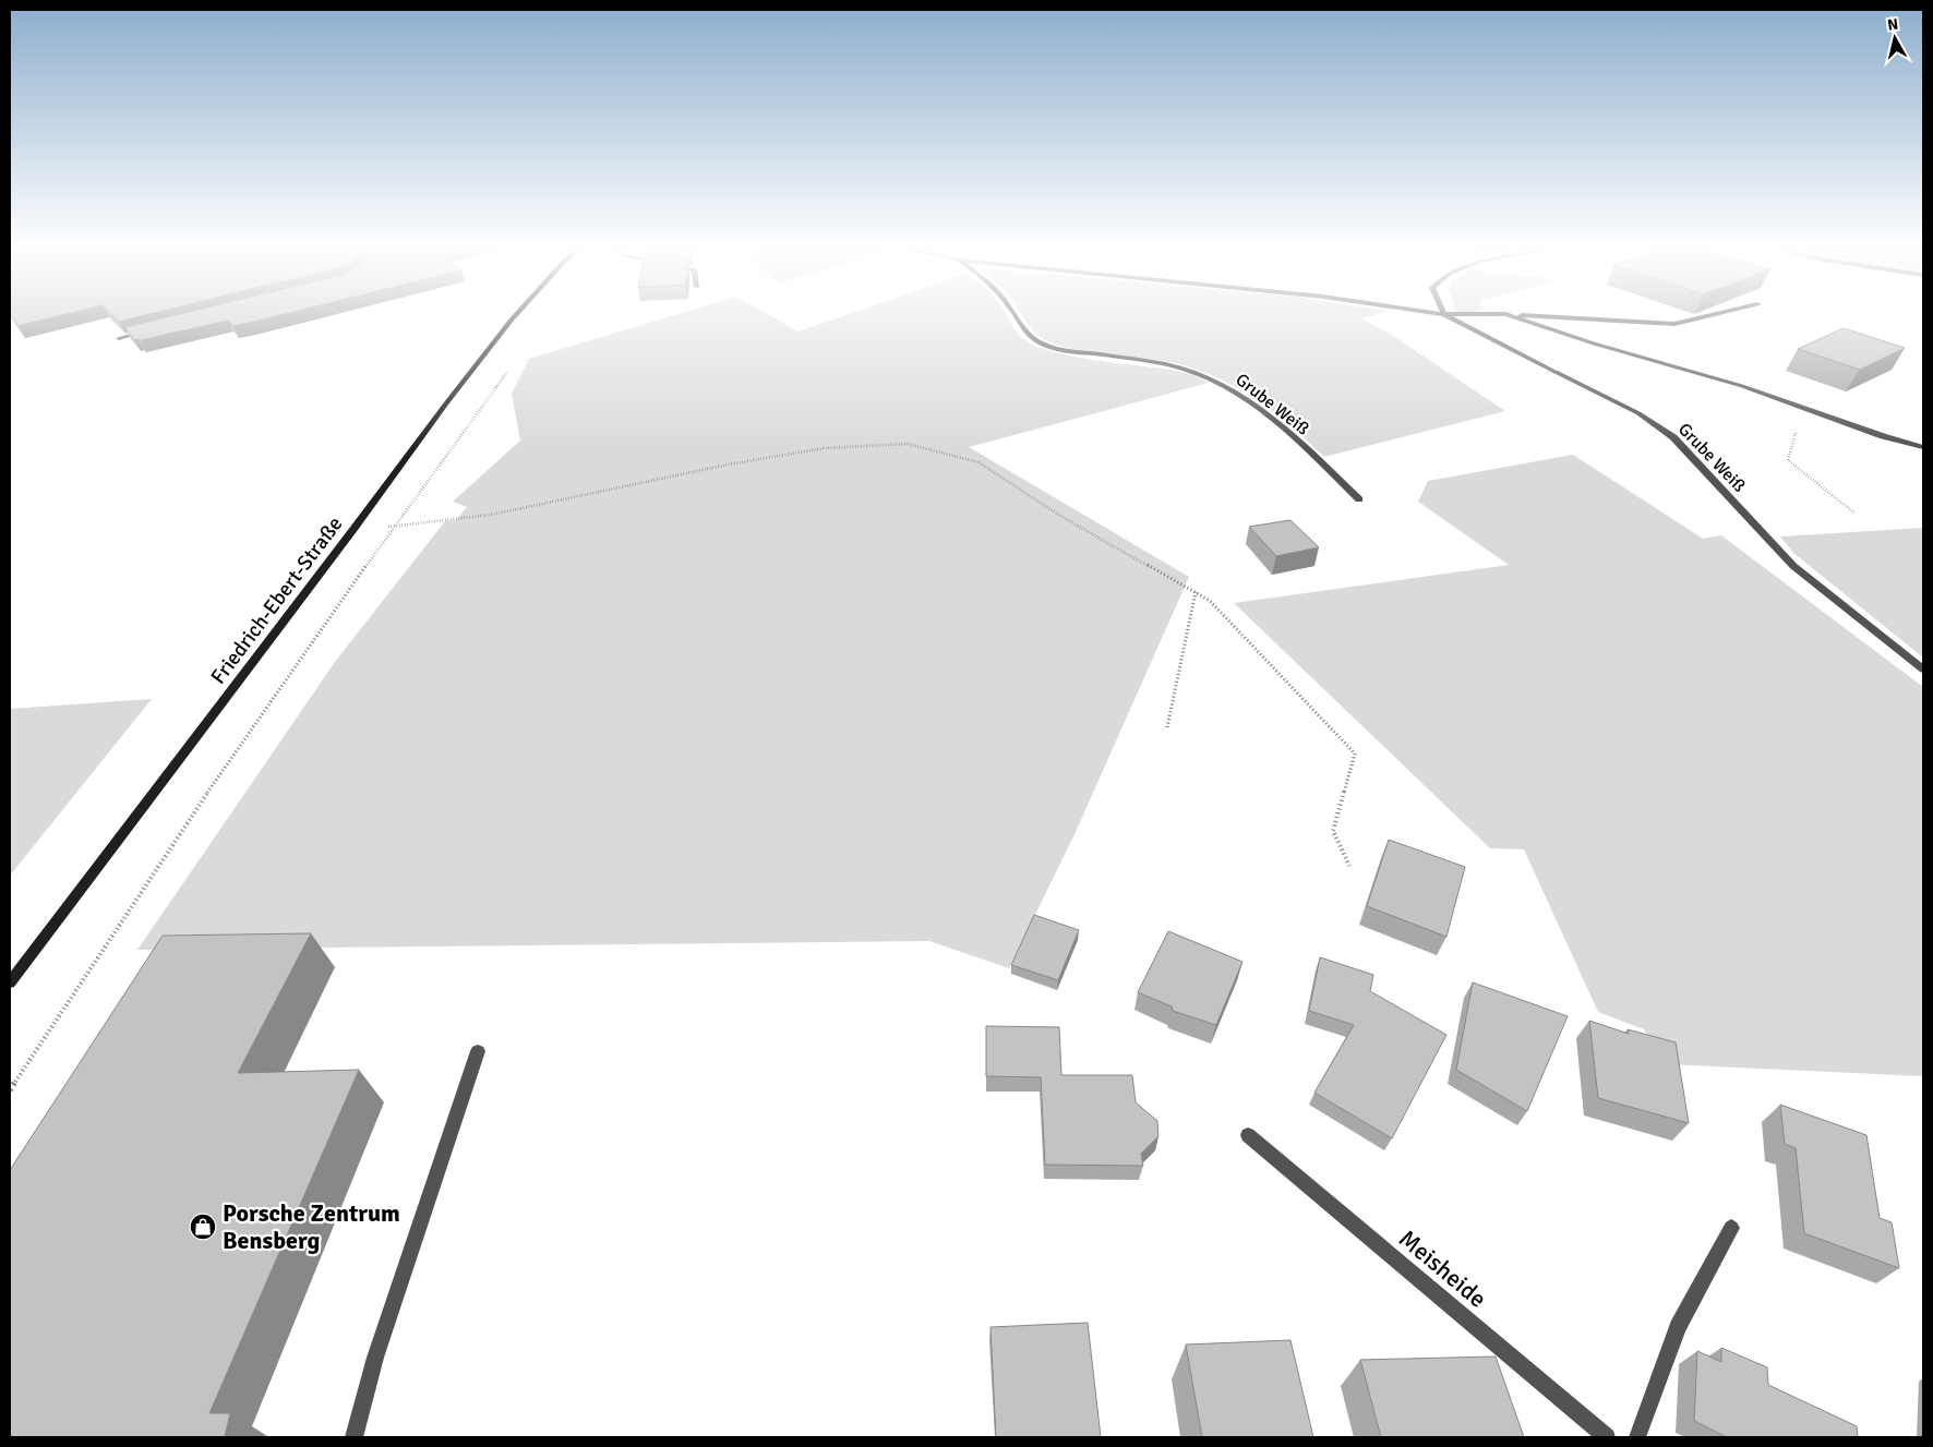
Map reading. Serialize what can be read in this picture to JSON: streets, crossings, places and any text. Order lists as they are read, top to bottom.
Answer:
{
  "streets": {
    "main road": ["Friedrich-Ebert-Straße"],
    "street": ["Grube Weiß", "Meisheide"]
  },
  "places": {
    "shop": ["Porsche Zentrum Bensberg"]
  },
  "north": "top"
}
